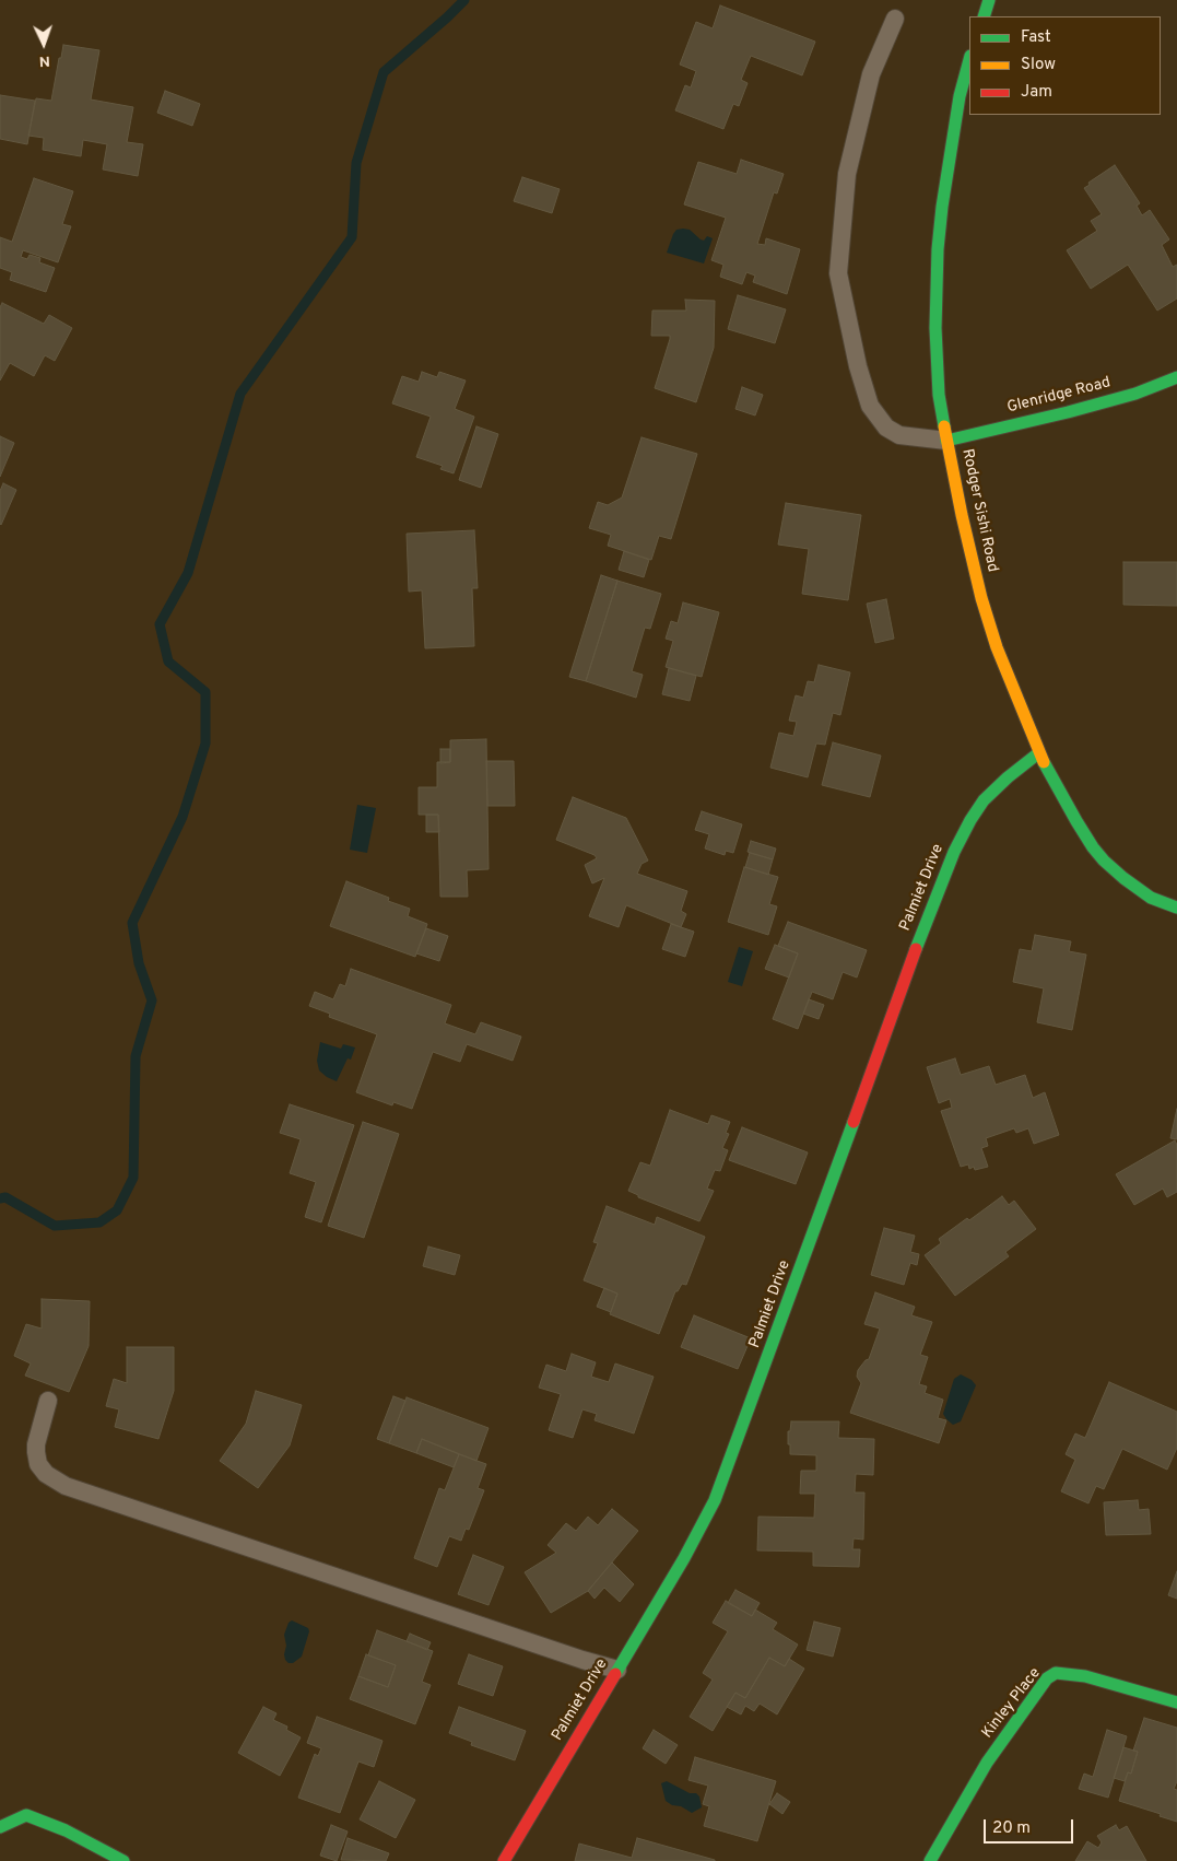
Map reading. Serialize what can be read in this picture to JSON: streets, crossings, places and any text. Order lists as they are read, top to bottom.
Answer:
{
  "streets": {
    "street": [
      "Glenridge Road",
      "Rodger Sishi Road",
      "Palmiet Drive",
      "Kinley Place"
    ]
  },
  "crossings": [
    ["Glenridge Road", "Rodger Sishi Road"],
    ["Rodger Sishi Road", "Palmiet Drive"]
  ],
  "legend": ["Fast", "Slow", "Jam"],
  "scale_bar": "20 m",
  "north": "bottom"
}
